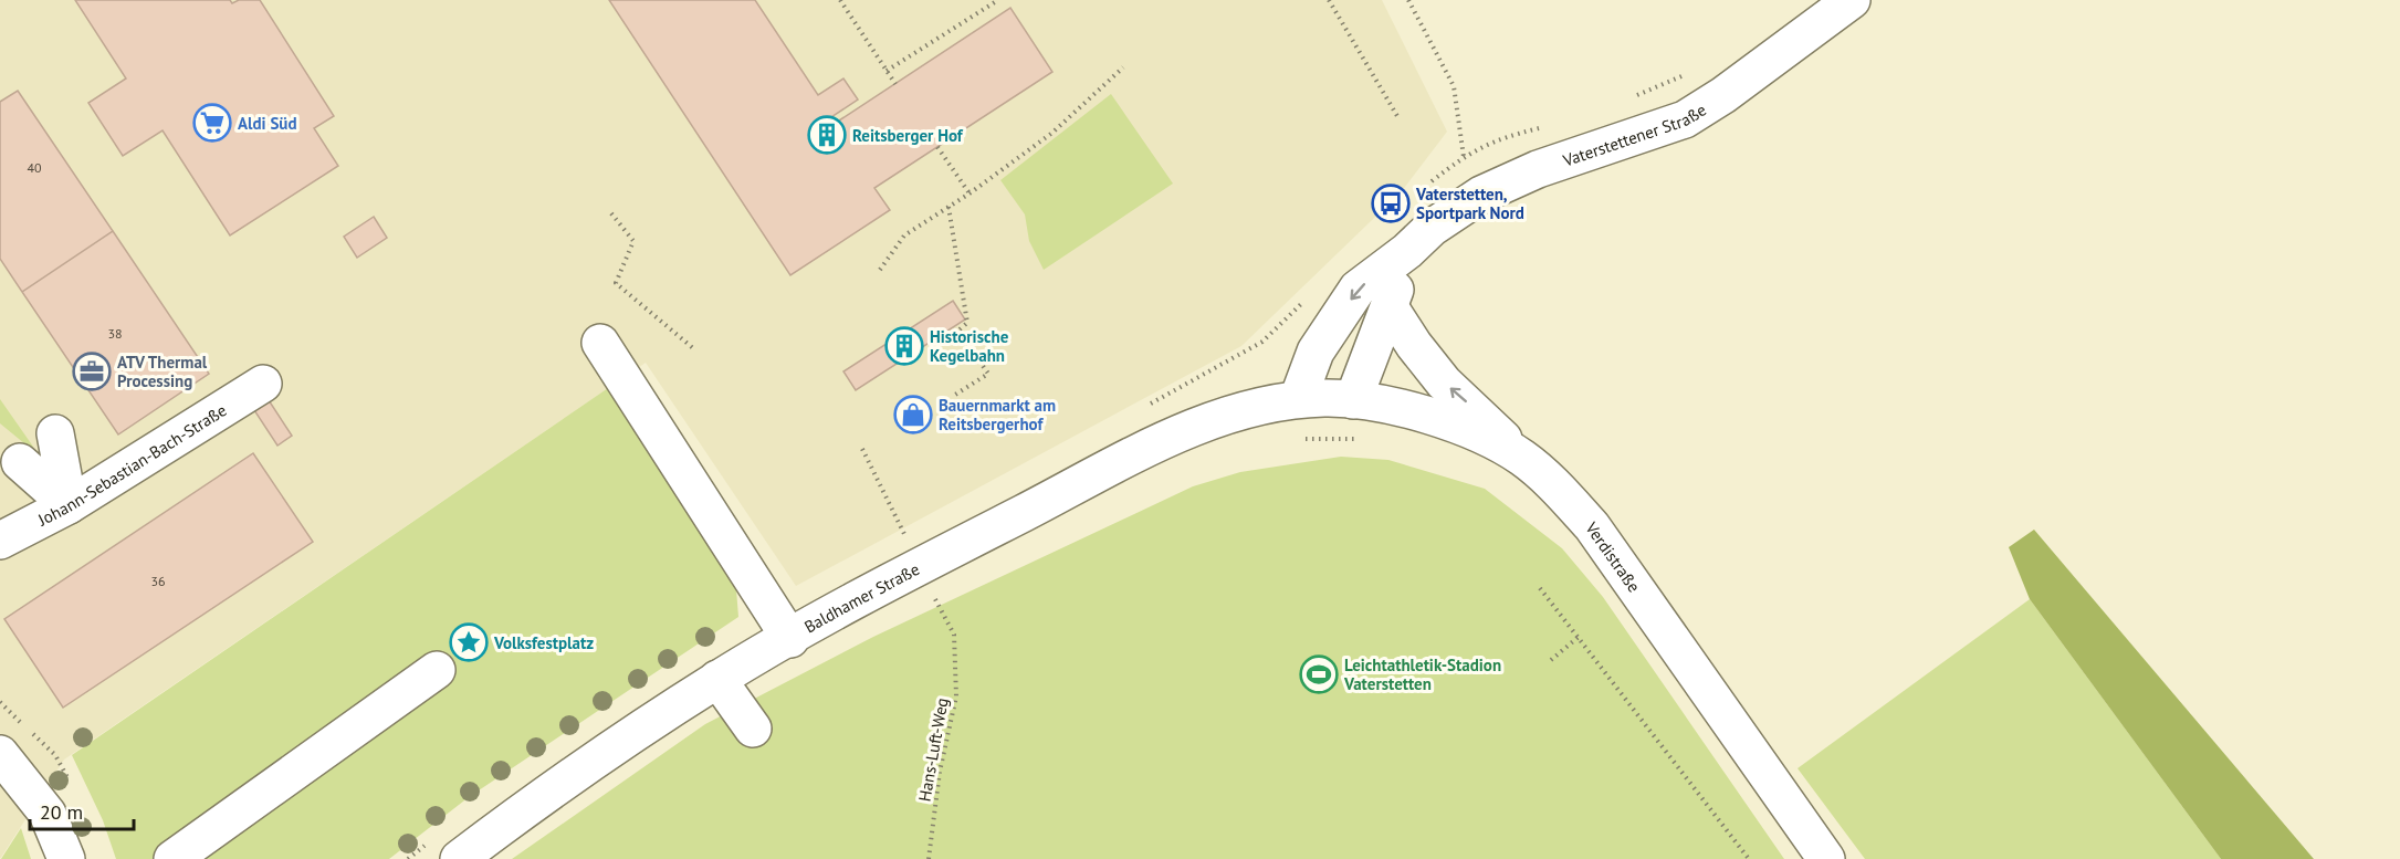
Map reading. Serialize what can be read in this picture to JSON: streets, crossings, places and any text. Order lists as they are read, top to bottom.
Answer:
{
  "streets": {
    "street": [
      "Vaterstettener Straße",
      "Johann-Sebastian-Bach-Straße",
      "Verdistraße",
      "Baldhamer Straße"
    ],
    "path": ["Hans-Luft-Weg"]
  },
  "crossings": [
    ["Vaterstettener Straße", "Verdistraße"],
    ["Vaterstettener Straße", "Baldhamer Straße"],
    ["Verdistraße", "Baldhamer Straße"],
    ["Baldhamer Straße", "Hans-Luft-Weg"]
  ],
  "places": {
    "supermarket": ["Aldi Süd"],
    "building": ["Reitsberger Hof", "Historische Kegelbahn"],
    "bus stop": ["Vaterstetten, Sportpark Nord"],
    "office": ["ATV Thermal Processing"],
    "shop": ["Bauernmarkt am Reitsbergerhof"],
    "place": ["Volksfestplatz"],
    "sports": ["Leichtathletik-Stadion Vaterstetten"]
  },
  "house_numbers": ["40", "38", "36"],
  "scale_bar": "20 m"
}
